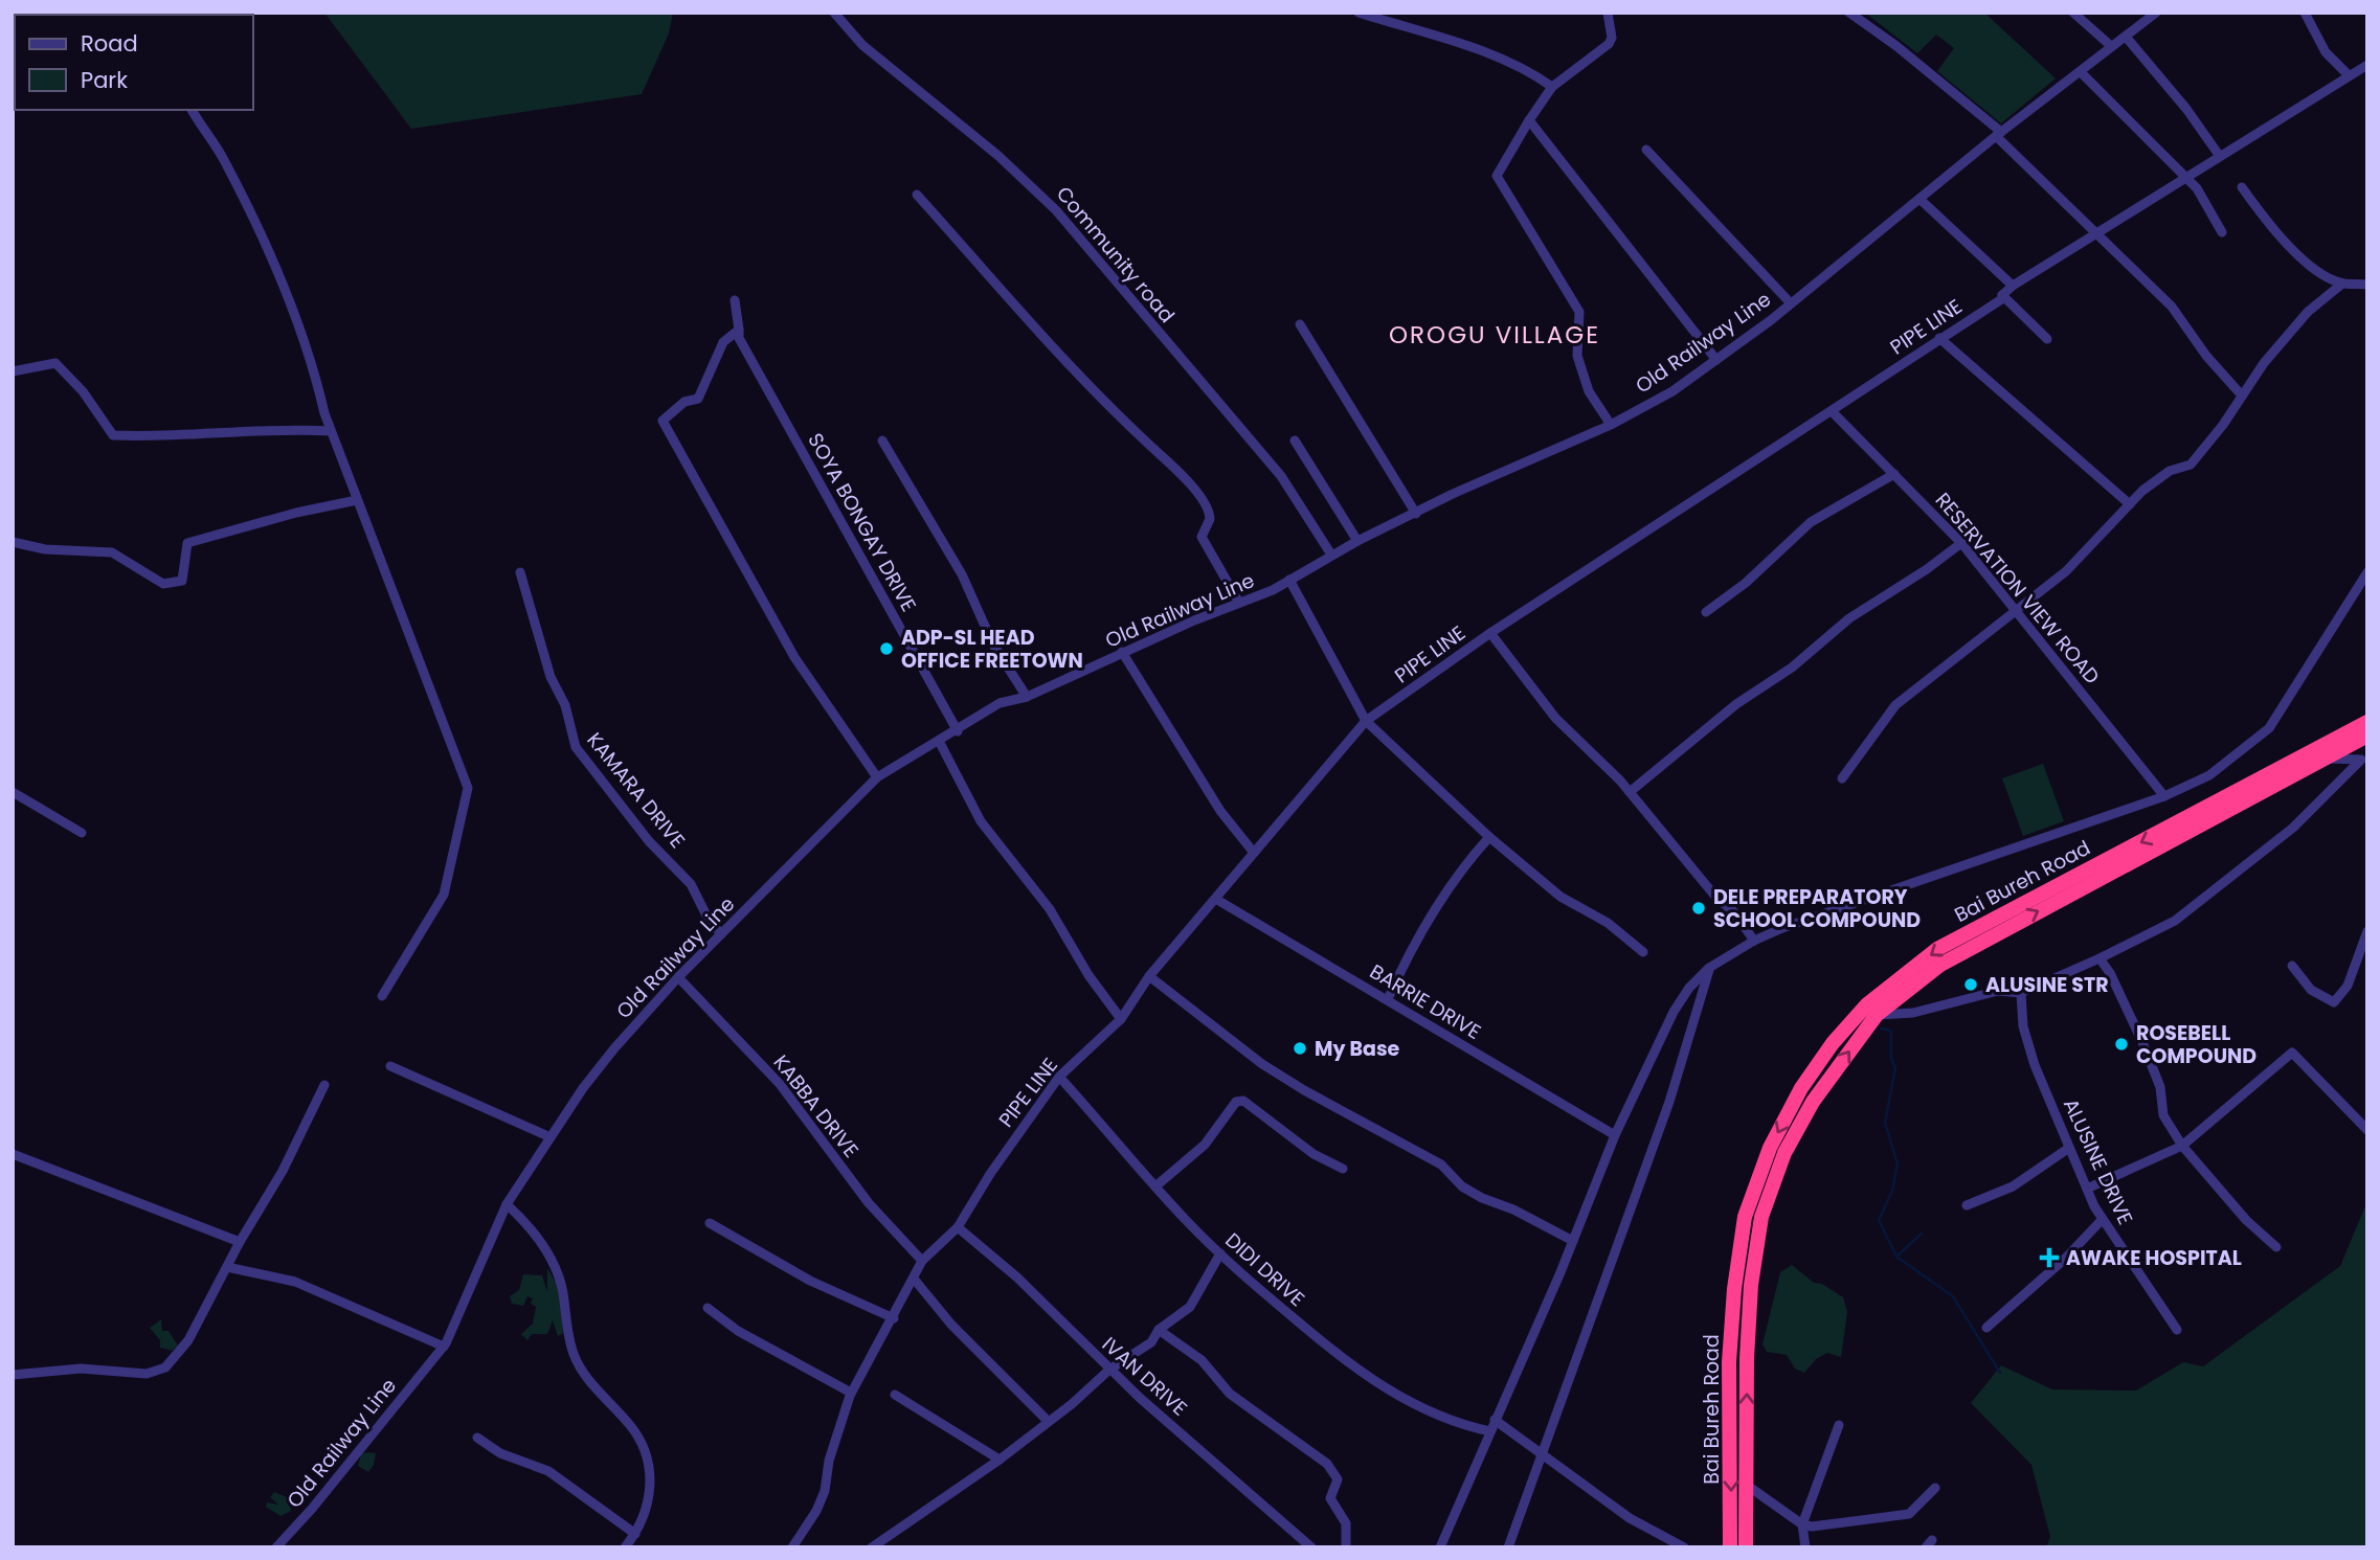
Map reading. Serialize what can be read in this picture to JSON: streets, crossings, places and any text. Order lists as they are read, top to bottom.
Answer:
{
  "streets": {
    "highway": ["Bai Bureh Road"],
    "street": [
      "Community road",
      "PIPE LINE",
      "Old Railway Line",
      "SOYA BONGAY DRIVE",
      "RESERVATION VIEW ROAD",
      "KAMARA DRIVE",
      "BARRIE DRIVE",
      "KABBA DRIVE",
      "ALUSINE DRIVE",
      "DIDI DRIVE",
      "IVAN DRIVE"
    ]
  },
  "crossings": [
    ["Community road", "Old Railway Line"],
    ["PIPE LINE", "RESERVATION VIEW ROAD"],
    ["PIPE LINE", "BARRIE DRIVE"],
    ["PIPE LINE", "KABBA DRIVE"],
    ["PIPE LINE", "DIDI DRIVE"],
    ["PIPE LINE", "IVAN DRIVE"],
    ["Old Railway Line", "SOYA BONGAY DRIVE"],
    ["Old Railway Line", "KAMARA DRIVE"],
    ["Old Railway Line", "KABBA DRIVE"]
  ],
  "districts": ["OROGU VILLAGE"],
  "places": {
    "other": [
      "ADP-SL HEAD OFFICE FREETOWN",
      "DELE PREPARATORY SCHOOL COMPOUND",
      "ALUSINE STR",
      "ROSEBELL COMPOUND",
      "My Base"
    ],
    "health": ["AWAKE HOSPITAL"]
  },
  "legend": ["Road", "Park"]
}
